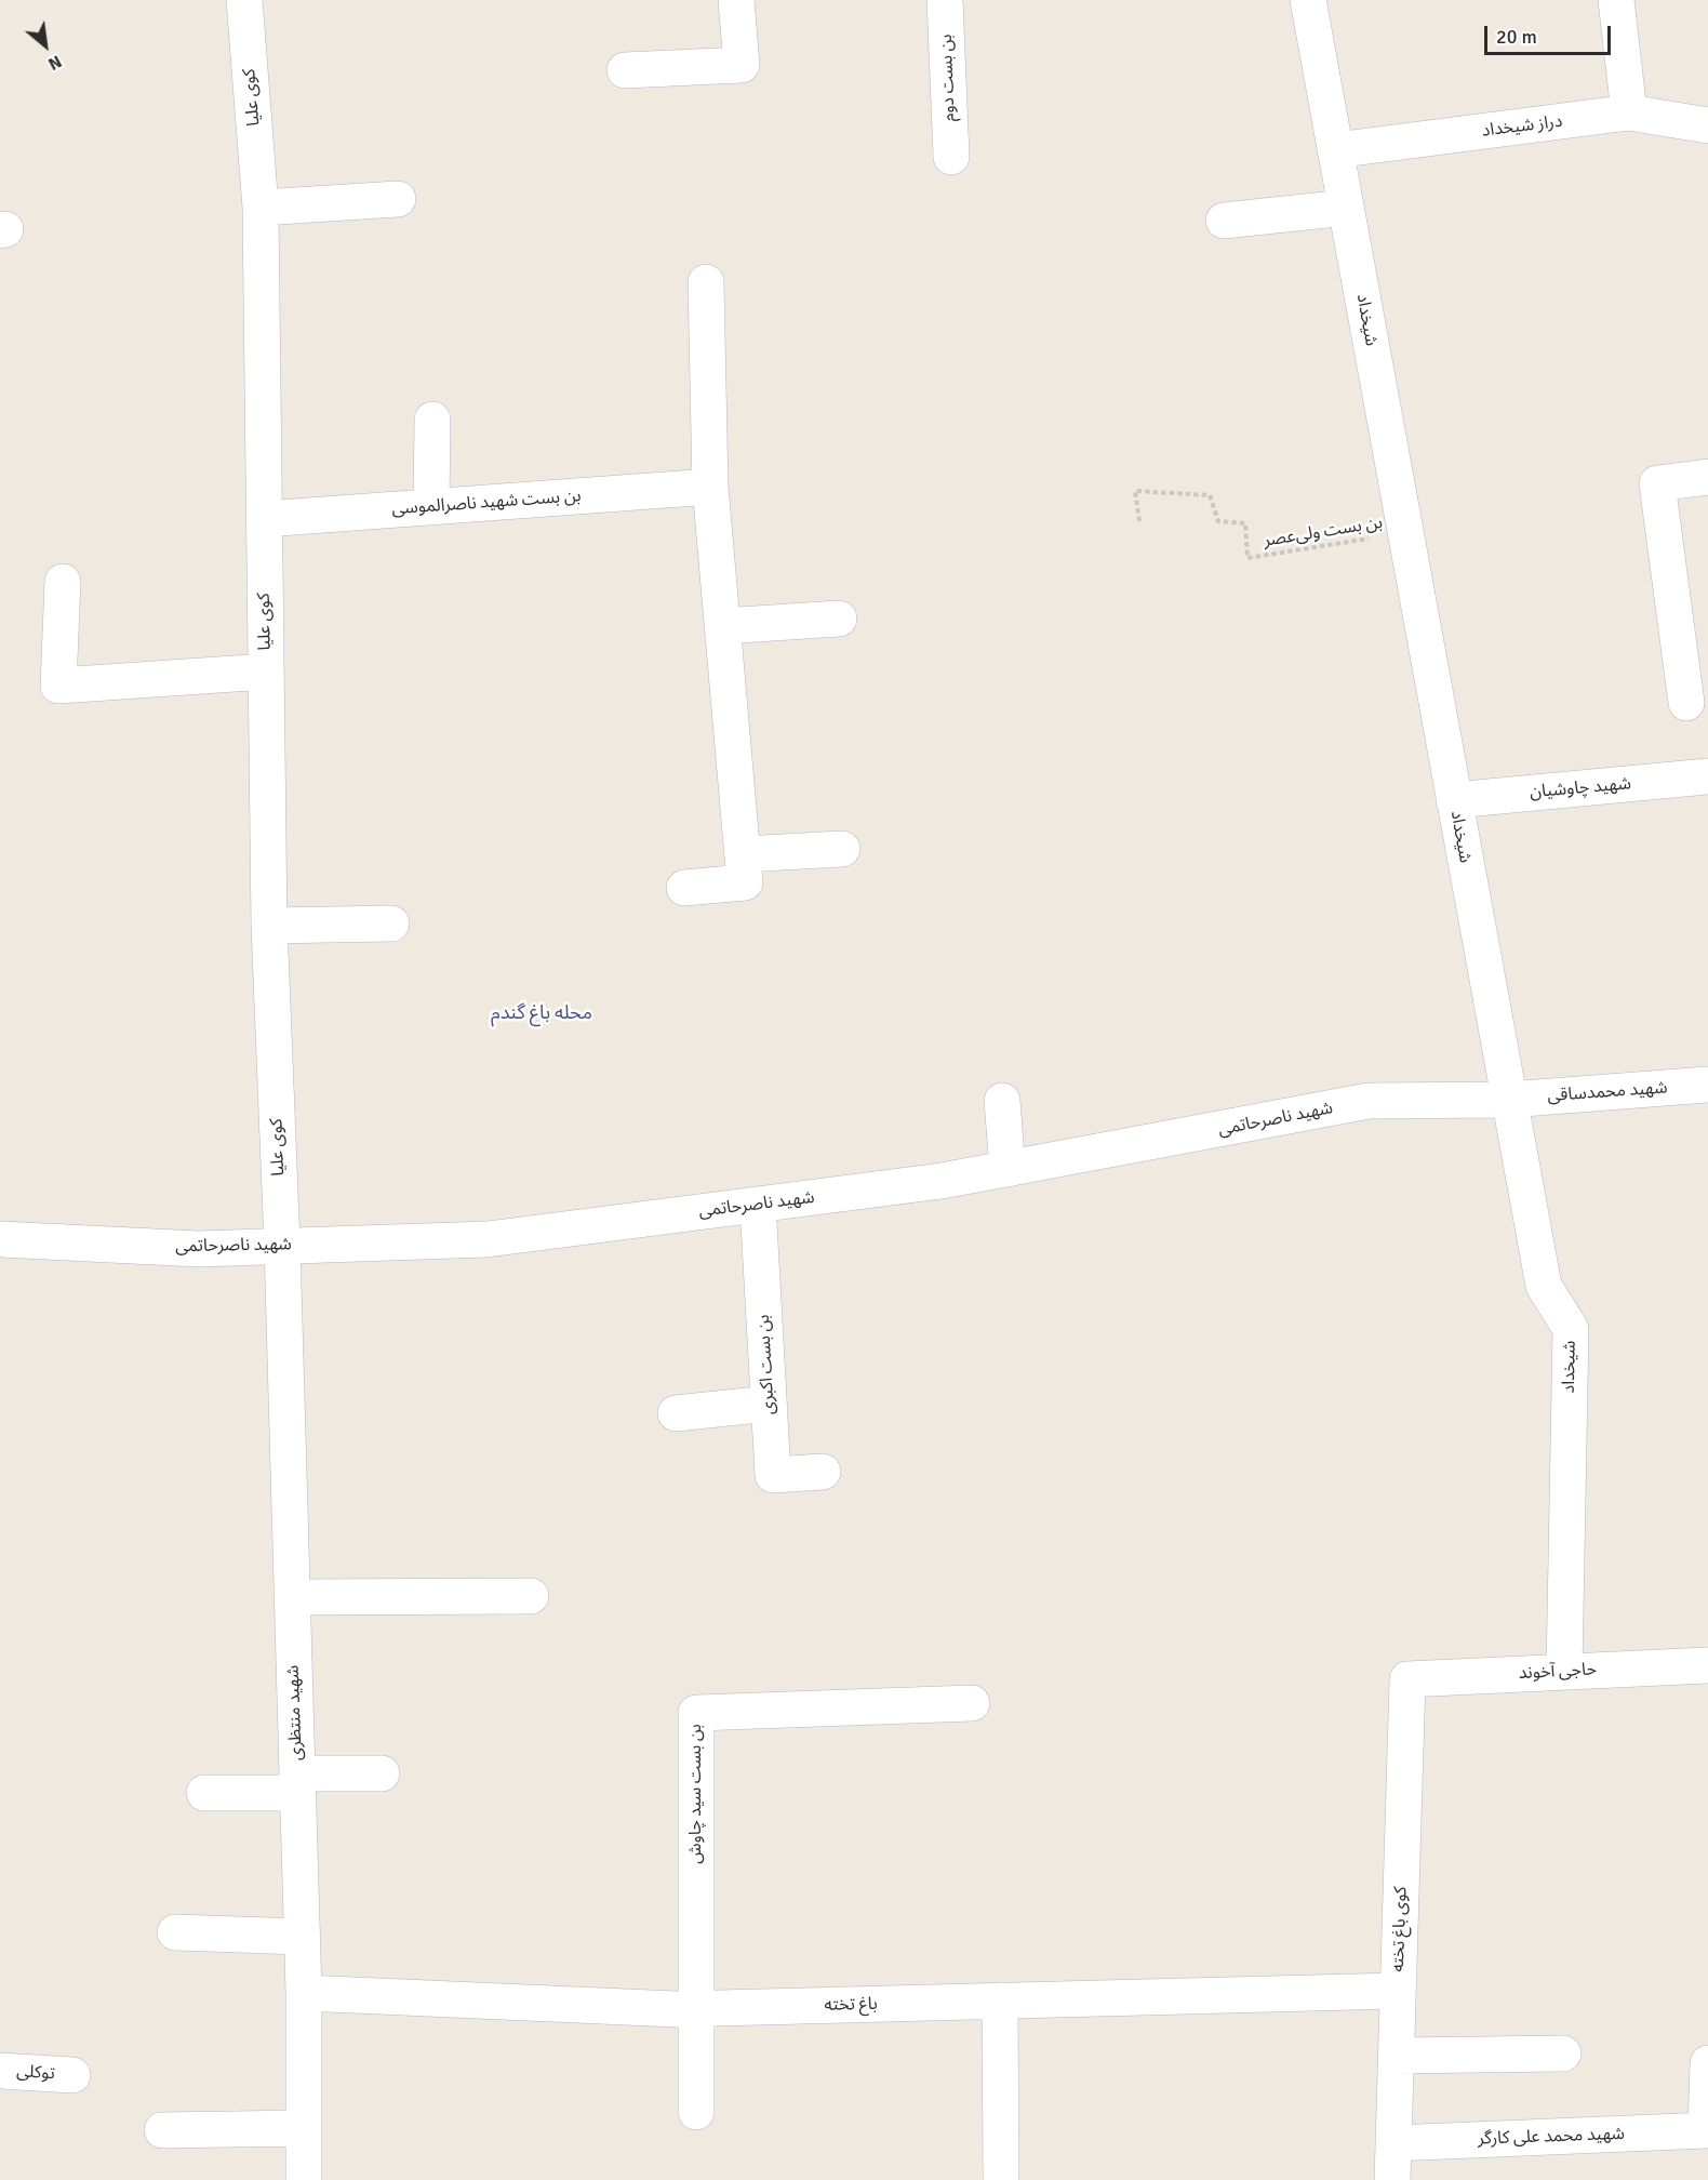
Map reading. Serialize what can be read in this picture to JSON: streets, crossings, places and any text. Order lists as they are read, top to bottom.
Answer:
{
  "streets": {
    "street": [
      "بن بست دوم",
      "کوی علیا",
      "دراز شیخداد",
      "شیخداد",
      "بن بست شهید ناصرالموسی",
      "شهید چاوشیان",
      "شهید محمدساقی",
      "شهید ناصرحاتمی",
      "بن بست اکبری",
      "حاجی آخوند",
      "شهید منتظری",
      "بن بست سید چاوش",
      "کوی باغ تخته",
      "باغ تخته",
      "توکلی",
      "شهید محمد علی کارگر"
    ],
    "path": ["بن بست ولی‌عصر"]
  },
  "crossings": [
    ["کوی علیا", "بن بست شهید ناصرالموسی"],
    ["کوی علیا", "شهید ناصرحاتمی"],
    ["کوی علیا", "شهید منتظری"],
    ["دراز شیخداد", "شیخداد"],
    ["شیخداد", "بن بست ولی‌عصر"],
    ["شیخداد", "شهید چاوشیان"],
    ["شیخداد", "شهید محمدساقی"],
    ["شیخداد", "شهید ناصرحاتمی"],
    ["شیخداد", "حاجی آخوند"],
    ["شهید محمدساقی", "شهید ناصرحاتمی"],
    ["شهید ناصرحاتمی", "بن بست اکبری"],
    ["شهید ناصرحاتمی", "شهید منتظری"],
    ["حاجی آخوند", "کوی باغ تخته"],
    ["شهید منتظری", "باغ تخته"],
    ["بن بست سید چاوش", "باغ تخته"],
    ["کوی باغ تخته", "باغ تخته"],
    ["کوی باغ تخته", "شهید محمد علی کارگر"]
  ],
  "districts": ["محله باغ گندم"],
  "scale_bar": "20 m",
  "north": "bottom right"
}
